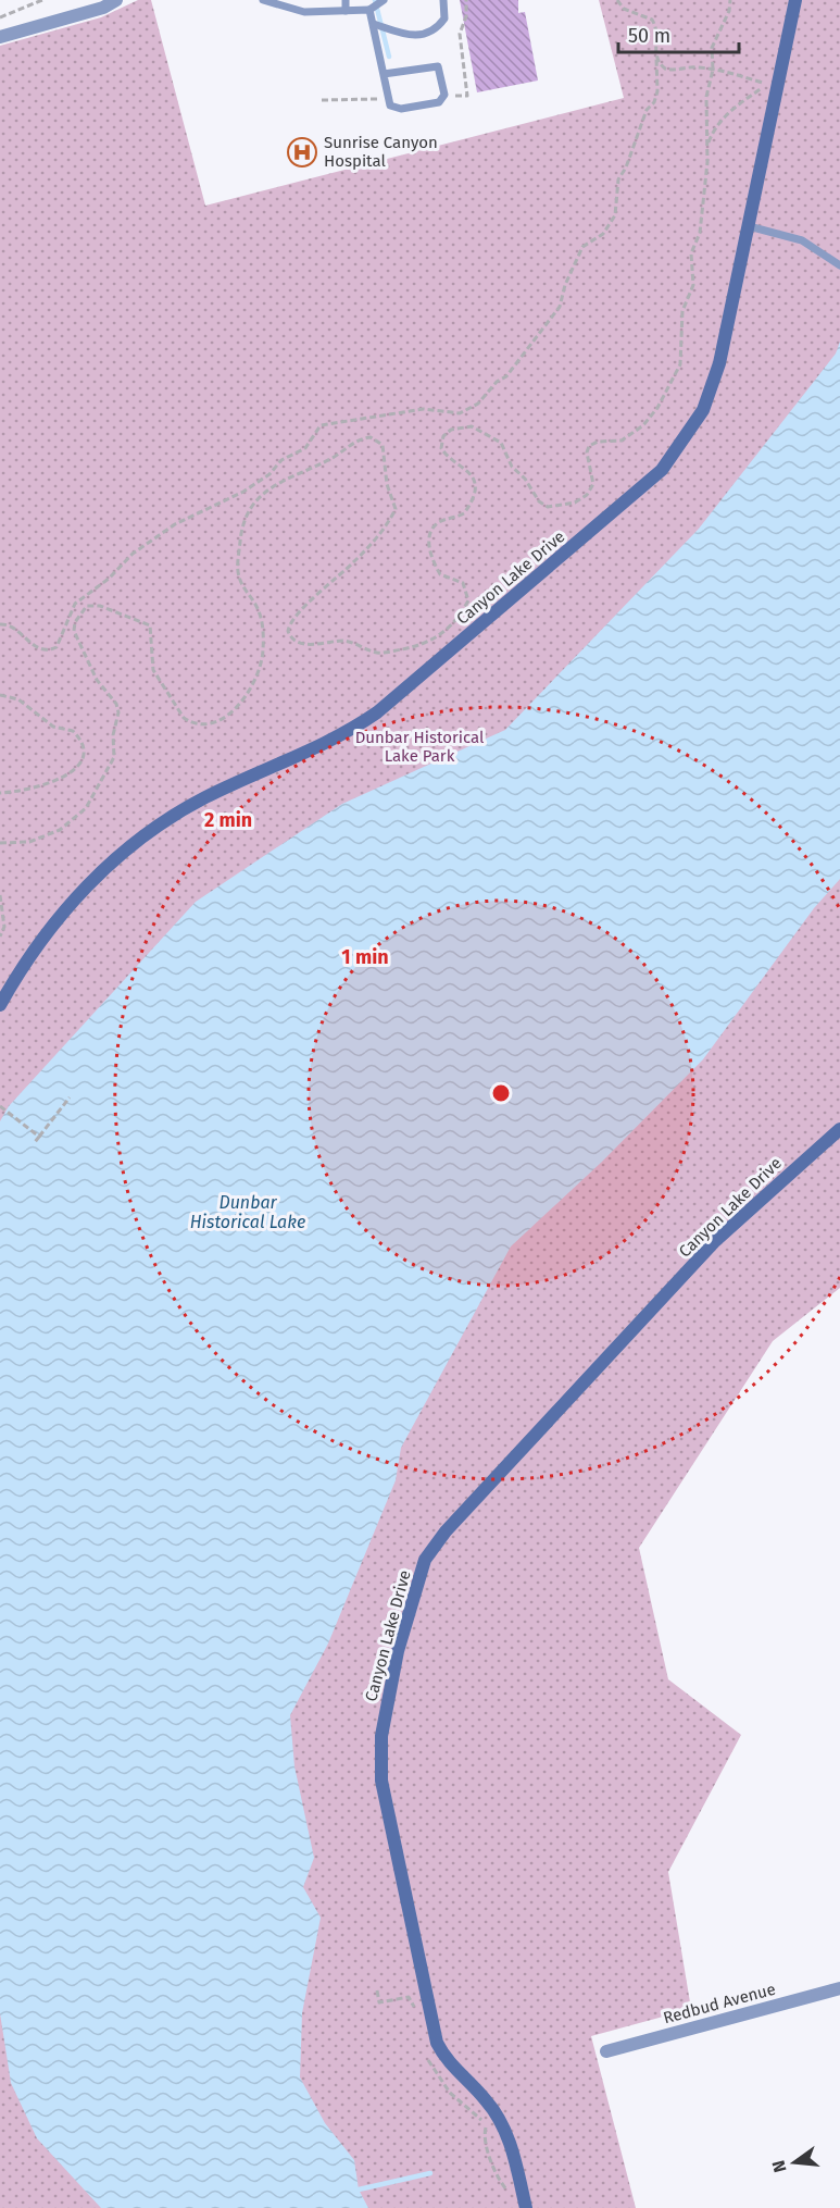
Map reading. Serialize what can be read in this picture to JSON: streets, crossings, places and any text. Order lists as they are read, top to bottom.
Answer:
{
  "streets": {
    "street": ["Canyon Lake Drive", "Redbud Avenue"]
  },
  "water": ["Dunbar Historical Lake"],
  "parks": ["Dunbar Historical Lake Park"],
  "places": {
    "hospital": ["Sunrise Canyon Hospital"]
  },
  "scale_bar": "50 m",
  "north": "left",
  "rings": ["2 min", "1 min"]
}
